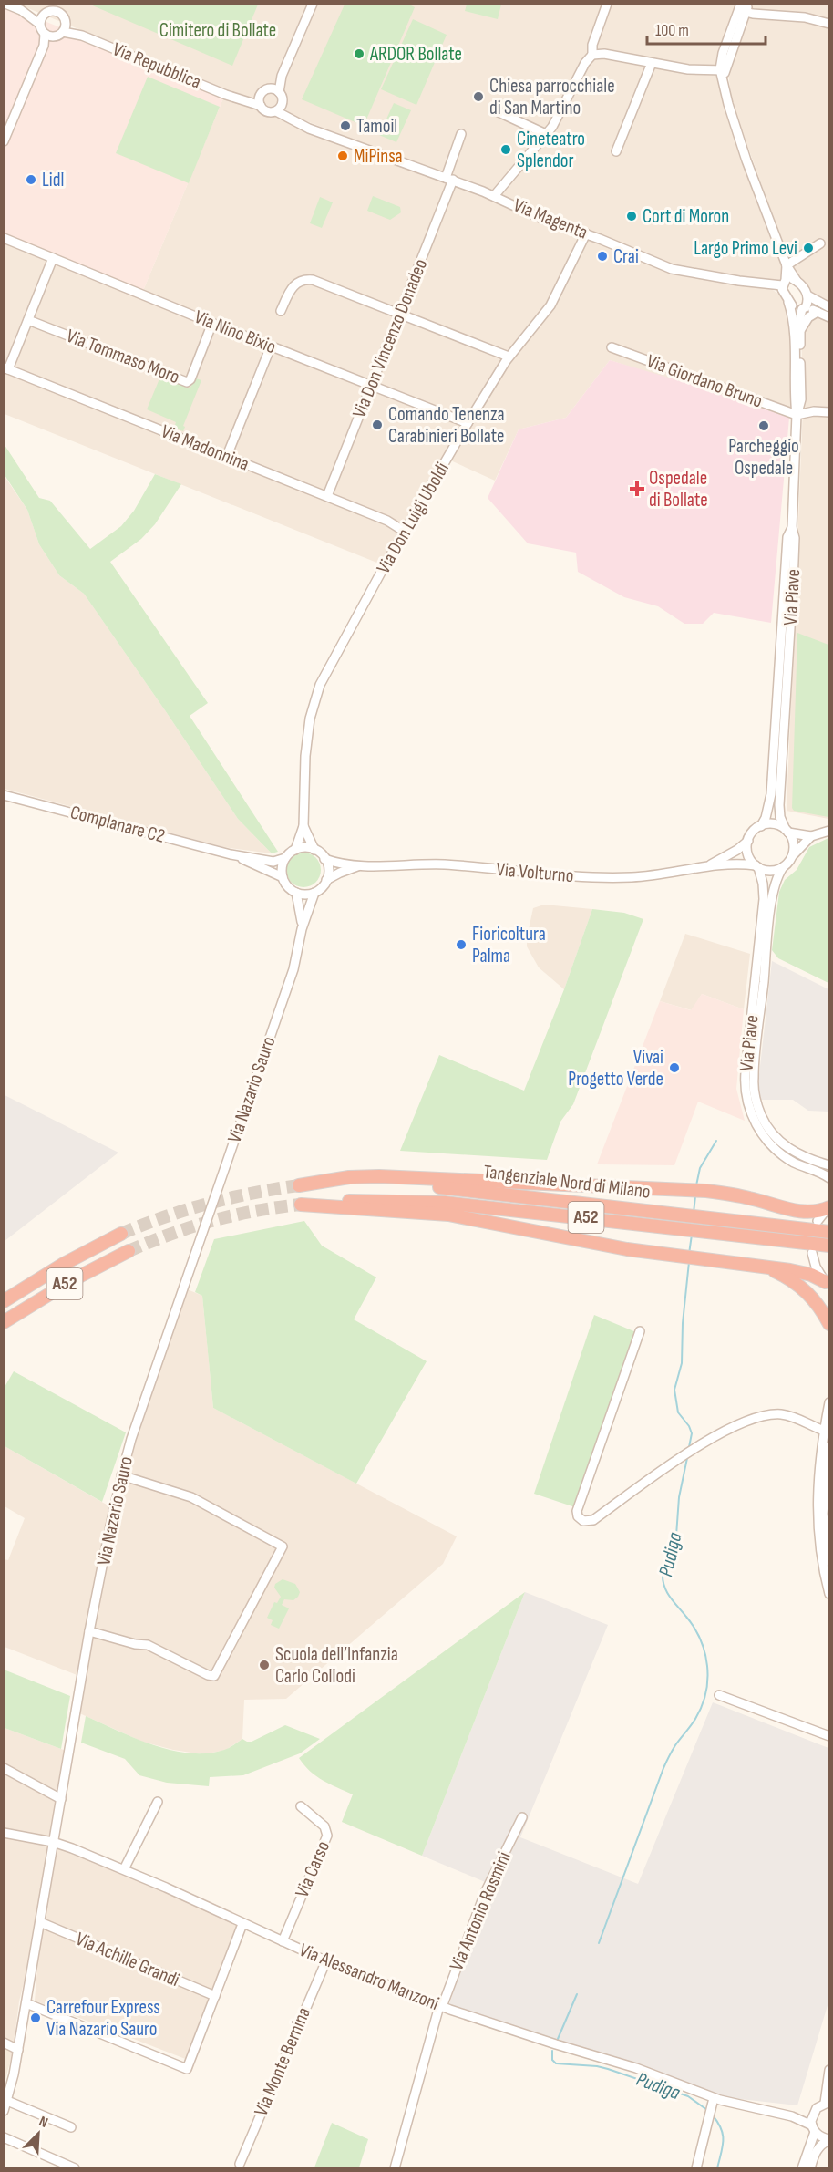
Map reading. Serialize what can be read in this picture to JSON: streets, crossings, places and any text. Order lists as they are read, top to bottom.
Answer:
{
  "streets": {
    "highway": ["Tangenziale Nord di Milano", "A52"],
    "street": [
      "Via Repubblica",
      "Via Magenta",
      "Via Nino Bixio",
      "Via Don Vincenzo Donadeo",
      "Via Tommaso Moro",
      "Via Giordano Bruno",
      "Via Madonnina",
      "Via Don Luigi Uboldi",
      "Via Piave",
      "Complanare C2",
      "Via Volturno",
      "Via Nazario Sauro",
      "Via Carso",
      "Via Antonio Rosmini",
      "Via Achille Grandi",
      "Via Alessandro Manzoni",
      "Via Monte Bernina"
    ]
  },
  "crossings": [
    ["Via Magenta", "Via Don Vincenzo Donadeo"],
    ["Via Magenta", "Via Don Luigi Uboldi"],
    ["Via Magenta", "Via Piave"],
    ["Via Nino Bixio", "Via Don Vincenzo Donadeo"],
    ["Via Nino Bixio", "Via Tommaso Moro"],
    ["Via Nino Bixio", "Via Don Luigi Uboldi"],
    ["Via Don Vincenzo Donadeo", "Via Madonnina"],
    ["Via Giordano Bruno", "Via Piave"],
    ["Via Madonnina", "Via Don Luigi Uboldi"],
    ["Via Don Luigi Uboldi", "Complanare C2"],
    ["Via Don Luigi Uboldi", "Via Volturno"],
    ["Via Don Luigi Uboldi", "Via Nazario Sauro"],
    ["Via Piave", "Via Volturno"],
    ["Complanare C2", "Via Volturno"],
    ["Complanare C2", "Via Nazario Sauro"],
    ["Via Volturno", "Via Nazario Sauro"],
    ["Via Nazario Sauro", "Via Achille Grandi"],
    ["Via Nazario Sauro", "Via Alessandro Manzoni"],
    ["Via Carso", "Via Alessandro Manzoni"],
    ["Via Antonio Rosmini", "Via Alessandro Manzoni"],
    ["Via Alessandro Manzoni", "Via Monte Bernina"]
  ],
  "water": ["Pudiga"],
  "parks": ["Cimitero di Bollate"],
  "places": {
    "other": [
      "ARDOR Bollate",
      "Chiesa parrocchiale di San Martino",
      "Tamoil",
      "Cineteatro Splendor",
      "MiPinsa",
      "Lidl",
      "Cort di Moron",
      "Largo Primo Levi",
      "Crai",
      "Comando Tenenza Carabinieri Bollate",
      "Parcheggio Ospedale",
      "Fioricoltura Palma",
      "Vivai Progetto Verde",
      "Scuola dell’Infanzia Carlo Collodi",
      "Carrefour Express Via Nazario Sauro"
    ],
    "health": ["Ospedale di Bollate"]
  },
  "scale_bar": "100 m",
  "north": "top right"
}
